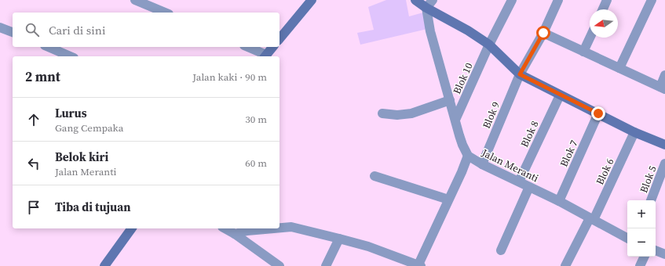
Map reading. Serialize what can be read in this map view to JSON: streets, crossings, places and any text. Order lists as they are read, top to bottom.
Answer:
{
  "streets": {
    "street": [
      "Blok 10",
      "Blok 9",
      "Blok 8",
      "Blok 7",
      "Jalan Meranti",
      "Blok 6",
      "Blok 5"
    ]
  },
  "crossings": [
    ["Blok 10", "Jalan Meranti"],
    ["Blok 9", "Jalan Meranti"],
    ["Blok 8", "Jalan Meranti"],
    ["Blok 7", "Jalan Meranti"],
    ["Jalan Meranti", "Blok 6"]
  ],
  "north": "left",
  "page": {
    "search": "Cari di sini",
    "heading": ["2 mnt", "Jalan kaki · 90 m"],
    "list": [
      ["Lurus", "Gang Cempaka", "30 m"],
      ["Belok kiri", "Jalan Meranti", "60 m"],
      "Tiba di tujuan"
    ],
    "map_buttons": ["+", "−"]
  }
}
